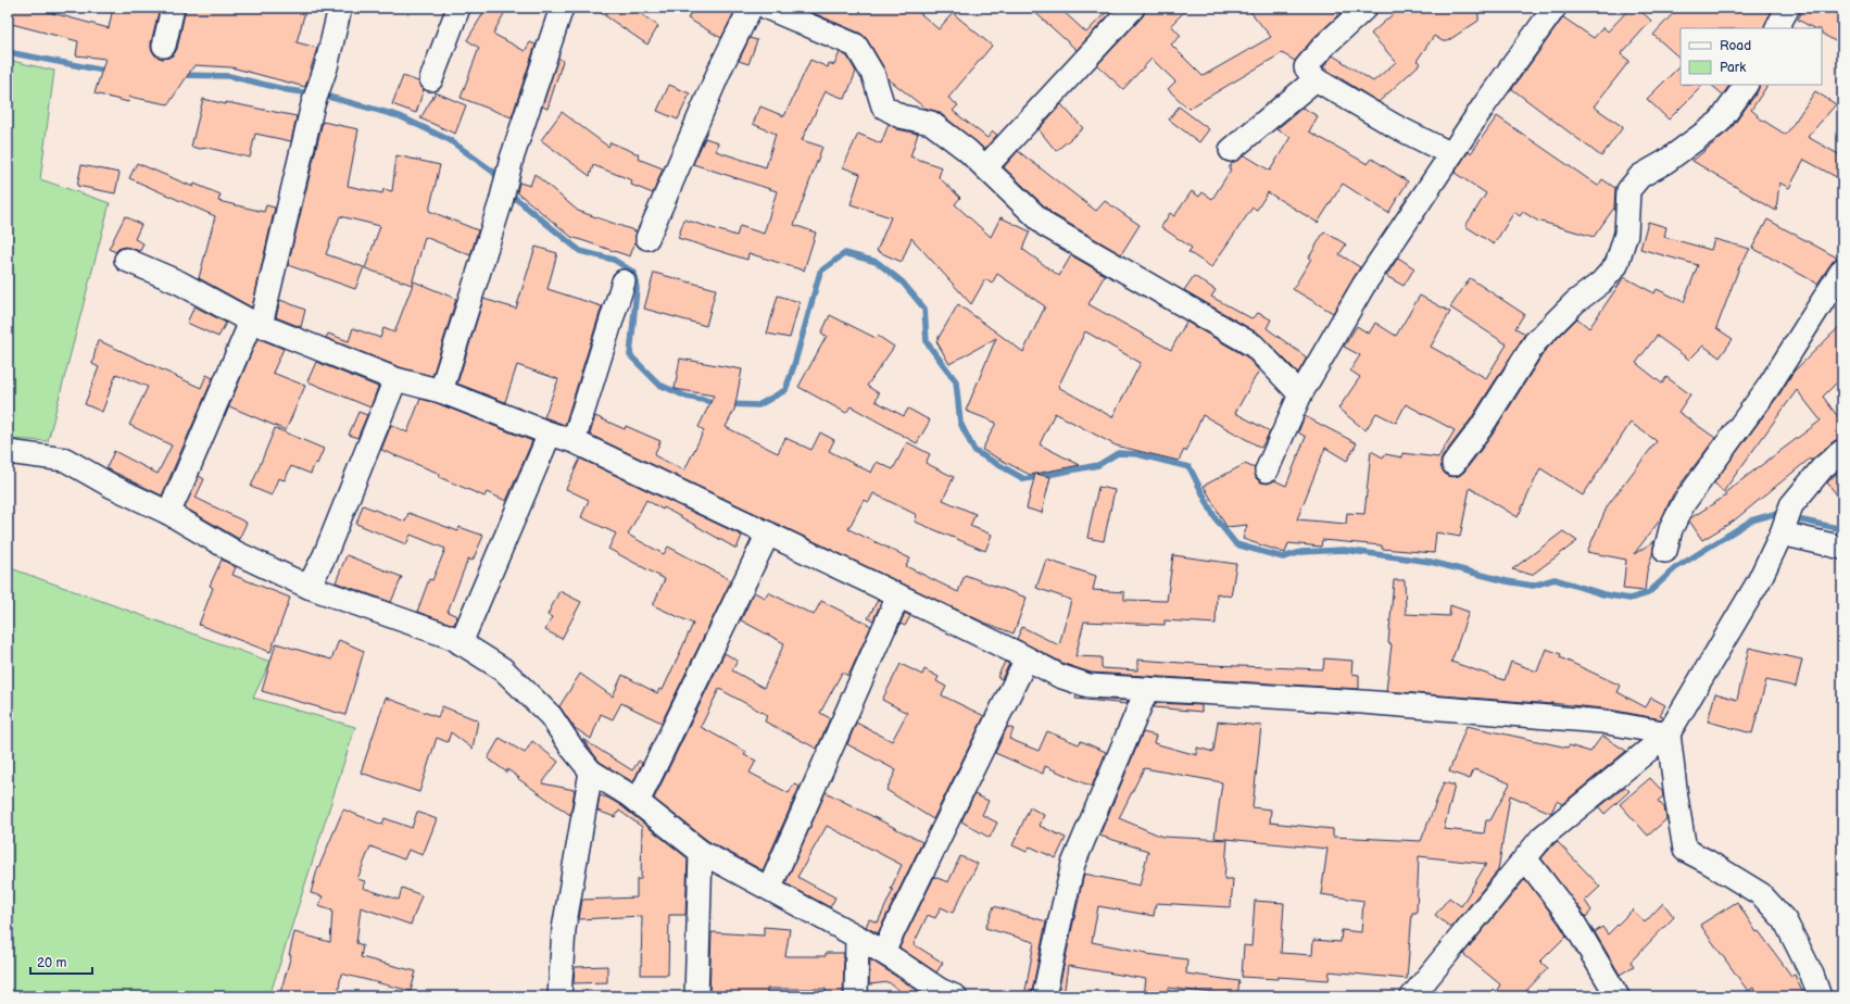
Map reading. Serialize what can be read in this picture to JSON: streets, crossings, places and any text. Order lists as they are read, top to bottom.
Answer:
{
  "legend": ["Road", "Park"],
  "scale_bar": "20 m"
}
